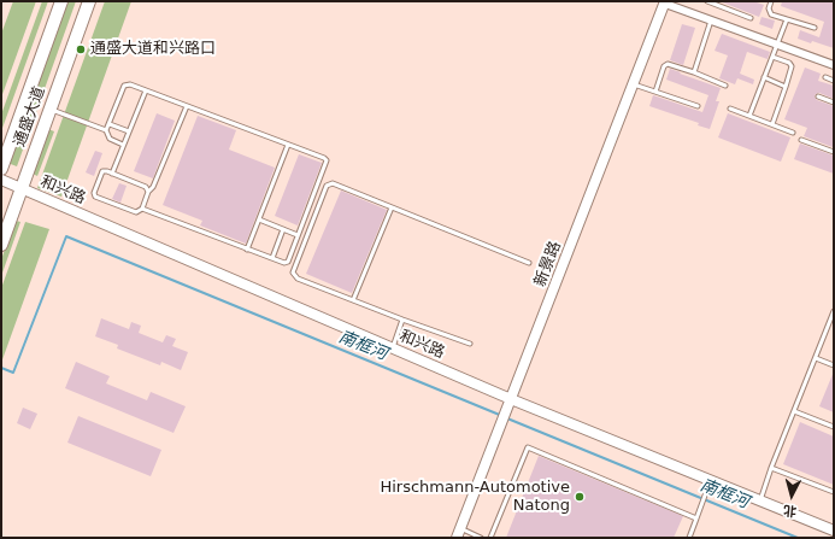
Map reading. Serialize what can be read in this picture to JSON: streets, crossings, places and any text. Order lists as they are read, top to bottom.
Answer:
{
  "streets": {
    "main road": ["通盛大道"],
    "street": ["和兴路", "新景路"]
  },
  "crossings": [
    ["通盛大道", "和兴路"],
    ["和兴路", "新景路"]
  ],
  "water": ["南框河"],
  "places": ["通盛大道和兴路口", "Hirschmann-Automotive Natong"],
  "north": "bottom"
}
